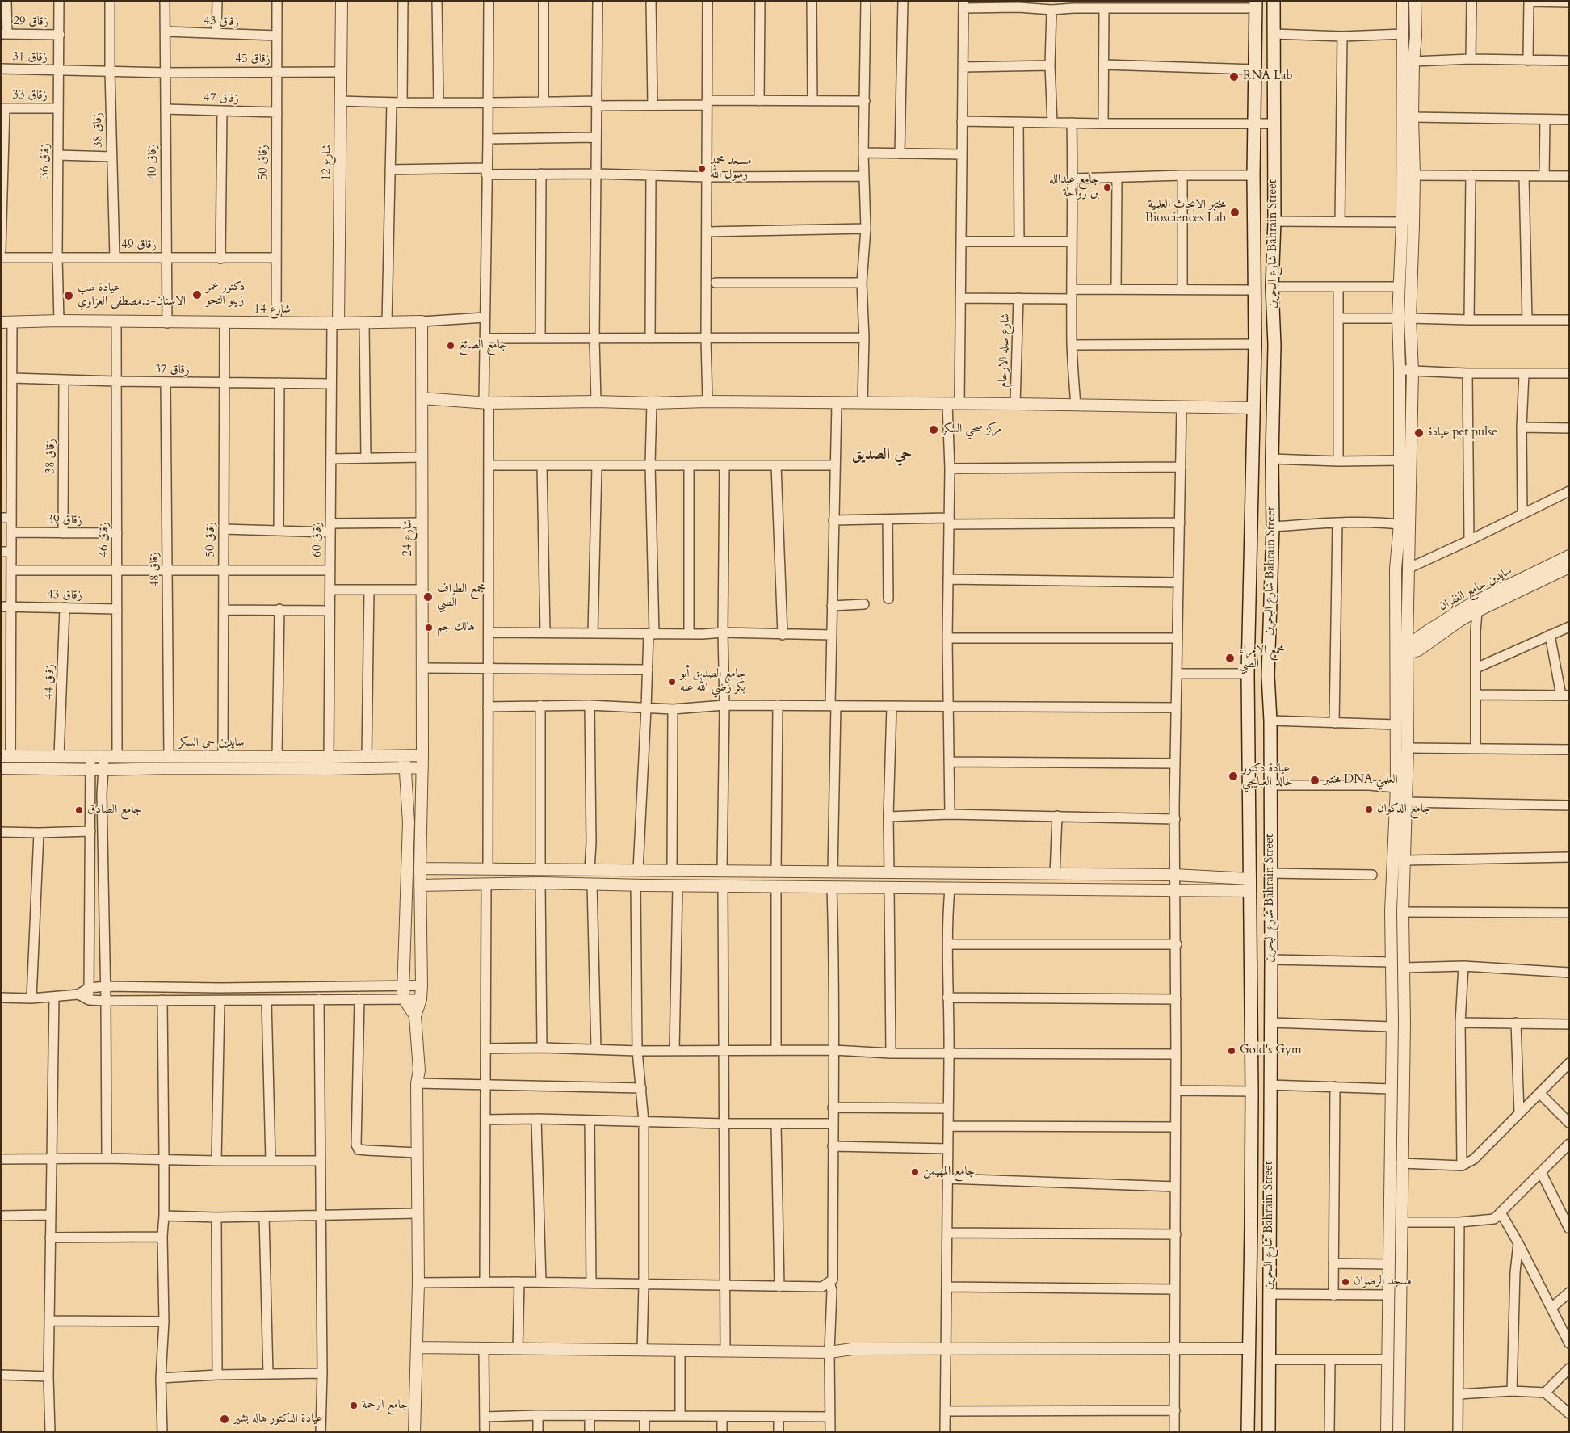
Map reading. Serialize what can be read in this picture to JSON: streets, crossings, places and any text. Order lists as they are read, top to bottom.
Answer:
{
  "streets": {
    "main road": ["شارع البحرين Bahrain Street"],
    "street": [
      "زقاق 29",
      "زقاق 43",
      "زقاق 31",
      "زقاق 45",
      "زقاق 33",
      "زقاق 47",
      "زقاق 38",
      "زقاق 36",
      "زقاق 40",
      "زقاق 50",
      "شارع 12",
      "زقاق 49",
      "شارع 14",
      "شارع صله الارحام",
      "زقاق 37",
      "زقاق 39",
      "شارع 24",
      "زقاق 46",
      "زقاق 60",
      "زقاق 48",
      "سايدين جامع الغفران",
      "زقاق 44",
      "سايدين حي السكر"
    ]
  },
  "crossings": [
    ["زقاق 29", "زقاق 36"],
    ["زقاق 43", "زقاق 40"],
    ["زقاق 43", "زقاق 50"],
    ["زقاق 43", "زقاق 46"],
    ["زقاق 43", "زقاق 44"],
    ["زقاق 31", "زقاق 36"],
    ["زقاق 45", "زقاق 40"],
    ["زقاق 45", "زقاق 50"],
    ["زقاق 45", "شارع 12"],
    ["زقاق 33", "زقاق 36"],
    ["زقاق 47", "زقاق 40"],
    ["زقاق 47", "زقاق 50"],
    ["زقاق 38", "زقاق 49"],
    ["زقاق 38", "زقاق 37"],
    ["زقاق 38", "زقاق 39"],
    ["زقاق 36", "زقاق 49"],
    ["زقاق 36", "شارع 14"],
    ["زقاق 40", "زقاق 49"],
    ["زقاق 40", "شارع 14"],
    ["زقاق 50", "زقاق 49"],
    ["زقاق 50", "شارع 14"],
    ["زقاق 50", "زقاق 37"],
    ["زقاق 50", "سايدين حي السكر"],
    ["شارع 12", "شارع 14"],
    ["شارع 12", "زقاق 60"],
    ["شارع 14", "شارع 24"],
    ["شارع 14", "زقاق 46"],
    ["شارع 14", "زقاق 60"],
    ["زقاق 37", "زقاق 46"],
    ["زقاق 37", "زقاق 60"],
    ["زقاق 37", "زقاق 48"],
    ["زقاق 39", "زقاق 46"],
    ["شارع 24", "سايدين حي السكر"],
    ["زقاق 46", "سايدين حي السكر"],
    ["زقاق 60", "سايدين حي السكر"],
    ["زقاق 48", "سايدين حي السكر"],
    ["زقاق 44", "سايدين حي السكر"]
  ],
  "districts": ["حي الصديق"],
  "places": [
    "RNA Lab",
    "مسجد محمد رسول الله",
    "جامع عبدالله بن رواحة",
    "مختبر الابحاث العلمية Biosciences Lab",
    "دكتور عمر زينو التحو",
    "عيادة طب الاسنان-د.مصطفى العزاوي",
    "جامع الصائغ",
    "مركز صحي السكر",
    "عيادة pet pulse",
    "مجمع الطواف الطبي",
    "هالك جم",
    "مجمع الامراء الطبي",
    "جامع الصديق أبو بكر رضي الله عنه",
    "عيادة دكتور خالد العبايجي",
    "مختبر DNA العلمي",
    "جامع الذكوان",
    "جامع الصادق",
    "Gold's Gym",
    "جامع المهيمن",
    "مسجد الرضوان",
    "جامع الرحمة",
    "عيادة الدكتور هاله بشير"
  ]
}
